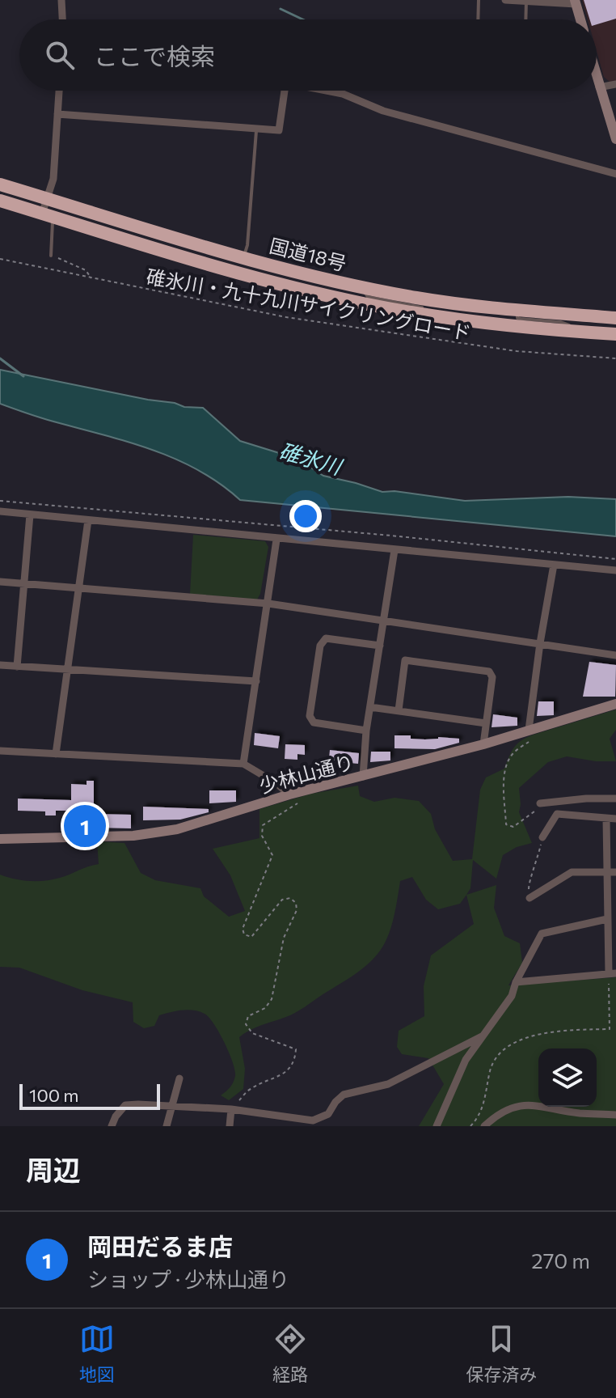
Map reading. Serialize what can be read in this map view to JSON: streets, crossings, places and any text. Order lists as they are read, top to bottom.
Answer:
{
  "streets": {
    "highway": ["国道18号"],
    "street": ["少林山通り"],
    "path": ["碓氷川・九十九川サイクリングロード"]
  },
  "water": ["碓氷川"],
  "scale_bar": "100 m",
  "page": {
    "search": "ここで検索",
    "pins": "1",
    "scale": "100 m",
    "heading": "周辺",
    "list": [
      {
        "mark": "1",
        "name": "岡田だるま店",
        "note": "ショップ · 少林山通り",
        "value": "270 m"
      }
    ],
    "nav": ["地図", "経路", "保存済み"]
  }
}
